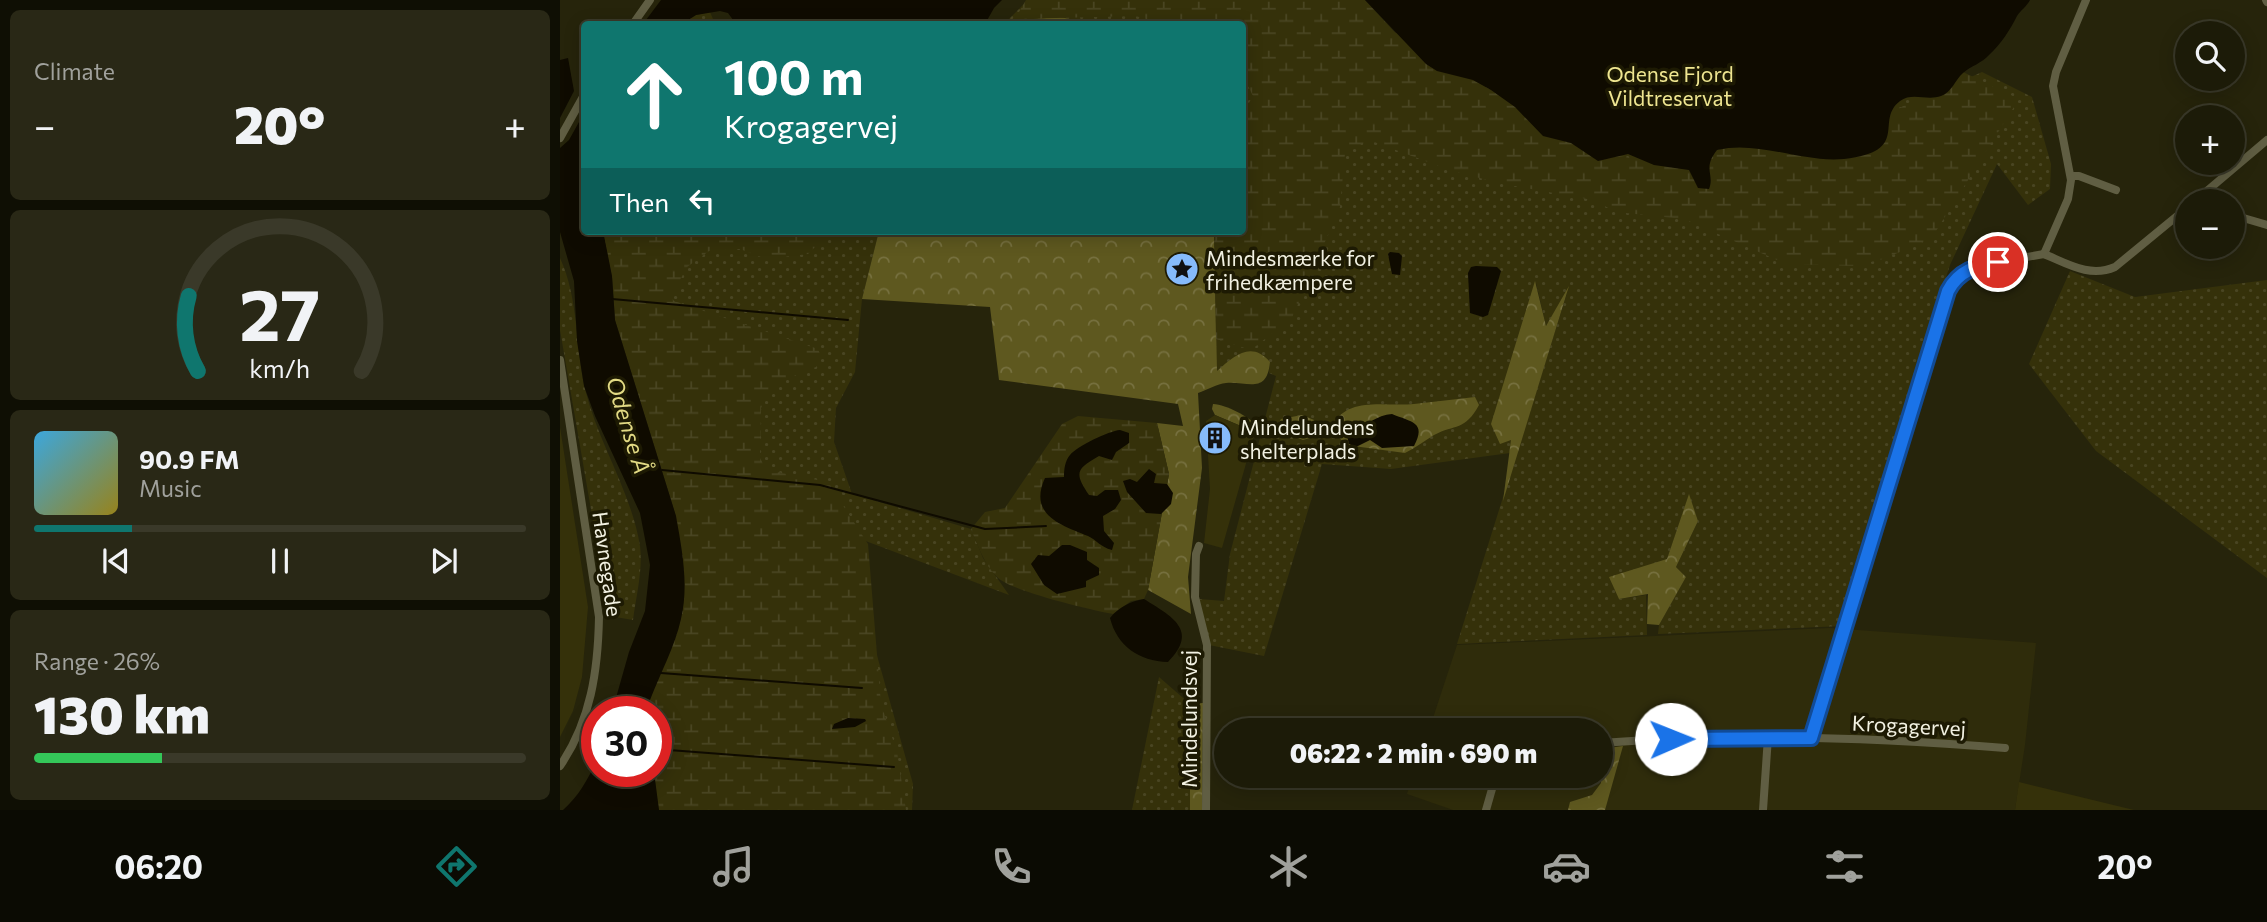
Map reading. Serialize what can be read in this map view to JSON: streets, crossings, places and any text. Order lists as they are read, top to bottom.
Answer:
{
  "streets": {
    "street": ["Havnegade", "Mindelundsvej", "Krogagervej"]
  },
  "water": ["Odense Å"],
  "parks": ["Odense Fjord Vildtreservat"],
  "places": {
    "place": ["Mindesmærke for frihedkæmpere"],
    "building": ["Mindelundens shelterplads"]
  },
  "page": {
    "tile": [
      "Climate",
      ["Range · 26%", "130 km"]
    ],
    "map_buttons": ["+", "−"],
    "turn": ["100 m", "Krogagervej"],
    "heat": ["−", "20°", "+"],
    "then": "Then",
    "song": ["90.9 FM", "Music"],
    "limit": "30",
    "trip": "06:22 · 2 min · 690 m",
    "tabs": ["06:20", "20°"],
    "gauge": ["27", "km/h"]
  }
}
